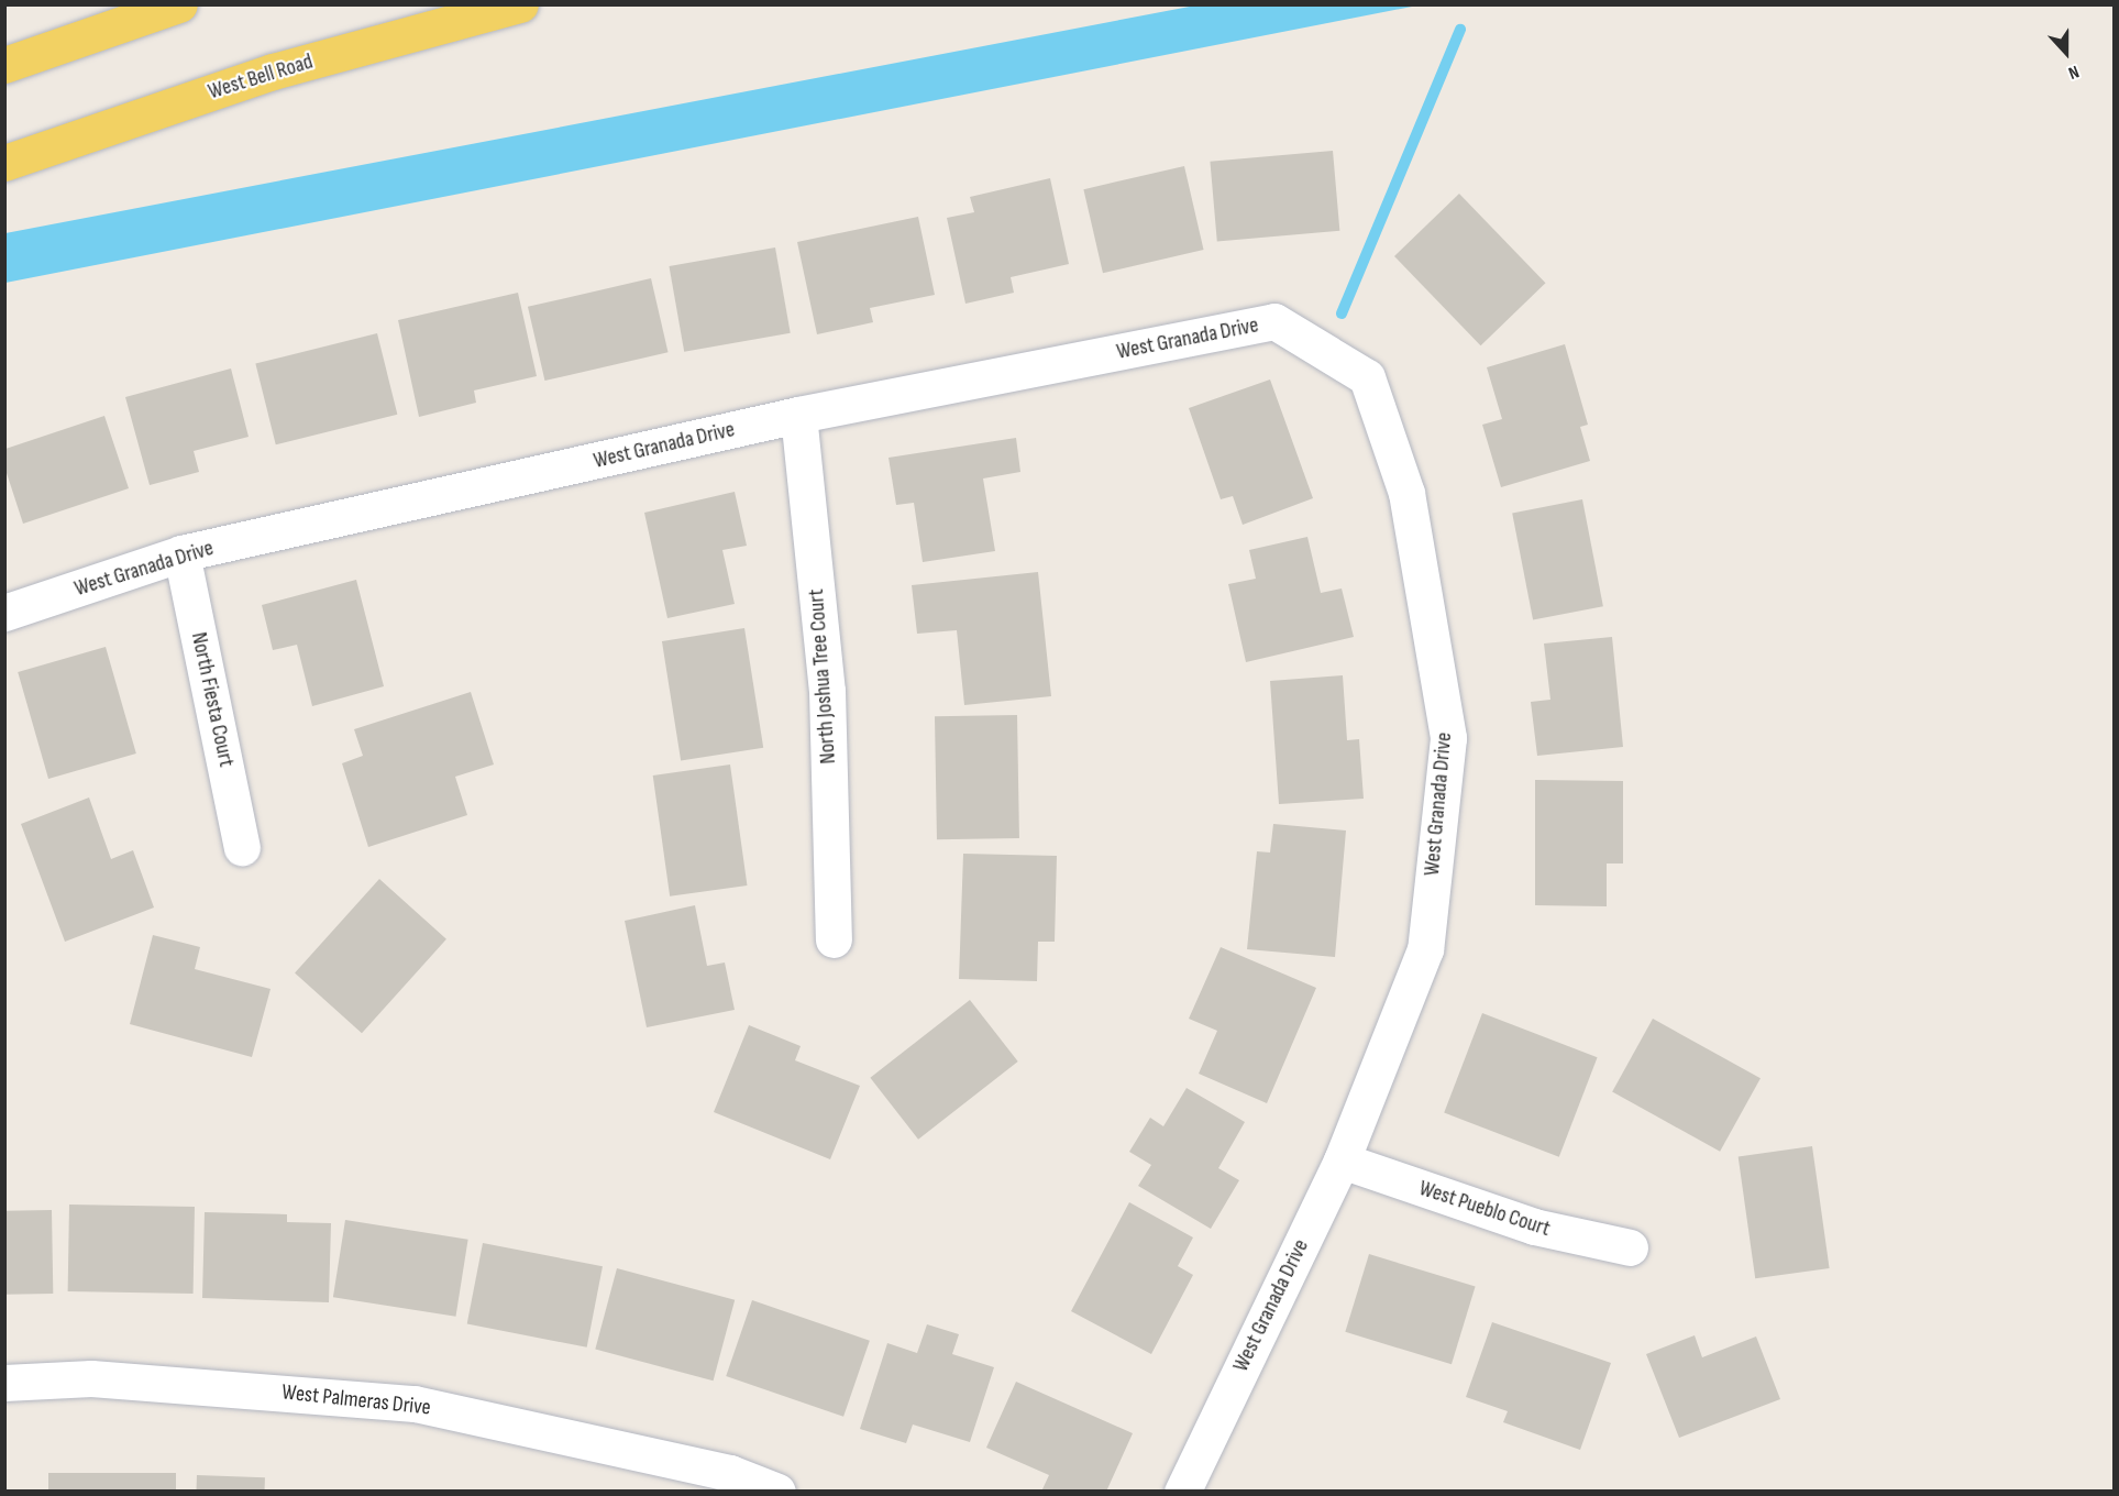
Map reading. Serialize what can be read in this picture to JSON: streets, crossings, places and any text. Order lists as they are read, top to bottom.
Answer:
{
  "streets": {
    "main road": ["West Bell Road"],
    "street": [
      "West Granada Drive",
      "North Joshua Tree Court",
      "North Fiesta Court",
      "West Pueblo Court",
      "West Palmeras Drive"
    ]
  },
  "crossings": [
    ["West Granada Drive", "North Joshua Tree Court"],
    ["West Granada Drive", "North Fiesta Court"],
    ["West Granada Drive", "West Pueblo Court"]
  ],
  "north": "bottom"
}
